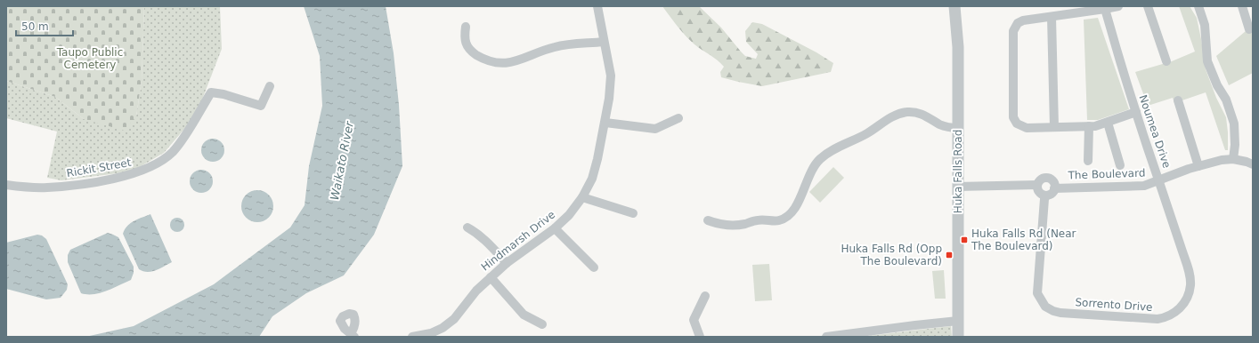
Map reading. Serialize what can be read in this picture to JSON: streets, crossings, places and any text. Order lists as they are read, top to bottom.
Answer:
{
  "streets": {
    "street": [
      "Noumea Drive",
      "Rickit Street",
      "Huka Falls Road",
      "The Boulevard",
      "Hindmarsh Drive",
      "Sorrento Drive"
    ]
  },
  "crossings": [
    ["Noumea Drive", "The Boulevard"],
    ["Noumea Drive", "Sorrento Drive"],
    ["Huka Falls Road", "The Boulevard"],
    ["The Boulevard", "Sorrento Drive"]
  ],
  "water": ["Waikato River"],
  "parks": ["Taupo Public Cemetery"],
  "places": {
    "transit": ["Huka Falls Rd (Near The Boulevard)", "Huka Falls Rd (Opp The Boulevard)"]
  },
  "scale_bar": "50 m"
}
